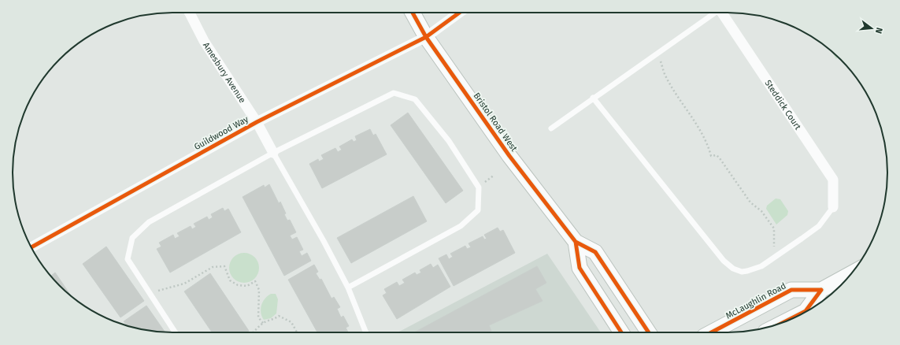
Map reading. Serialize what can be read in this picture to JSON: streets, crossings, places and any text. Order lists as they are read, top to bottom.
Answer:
{
  "streets": {
    "street": [
      "Amesbury Avenue",
      "Steddick Court",
      "Bristol Road West",
      "Guildwood Way",
      "McLaughlin Road"
    ]
  },
  "crossings": [
    ["Amesbury Avenue", "Guildwood Way"],
    ["Bristol Road West", "Guildwood Way"]
  ],
  "north": "right"
}
